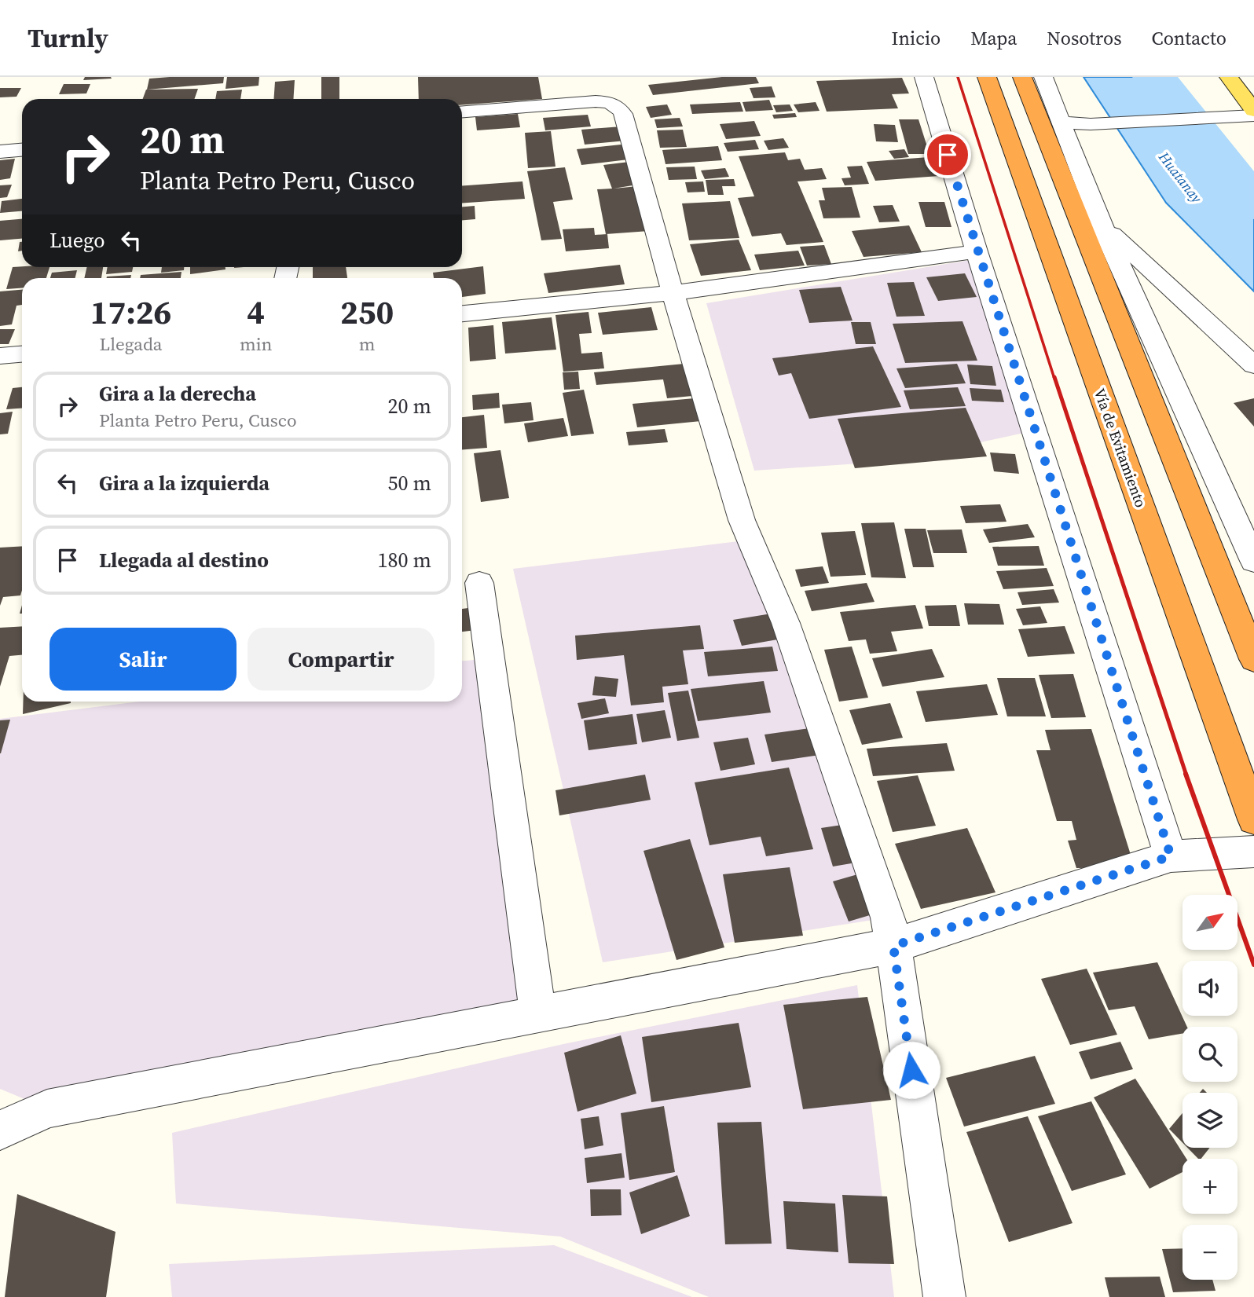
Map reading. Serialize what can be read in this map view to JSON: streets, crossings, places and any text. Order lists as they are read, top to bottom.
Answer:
{
  "streets": {
    "highway": ["Vía de Evitamiento"]
  },
  "water": ["Huatanay"],
  "north": "top right",
  "page": {
    "header": "Turnly",
    "nav": [
      "Inicio",
      "Mapa",
      "Nosotros",
      "Contacto"
    ],
    "turn": ["20 m", "Planta Petro Peru, Cusco"],
    "then": "Luego",
    "eta": [
      "17:26",
      "Llegada",
      "4",
      "min",
      "250",
      "m"
    ],
    "list": [
      {
        "name": "Gira a la derecha",
        "note": "Planta Petro Peru, Cusco",
        "value": "20 m"
      },
      {
        "name": "Gira a la izquierda",
        "value": "50 m"
      },
      {
        "name": "Llegada al destino",
        "value": "180 m"
      }
    ],
    "buttons": ["Salir", "Compartir"],
    "map_buttons": ["+", "−"]
  }
}
